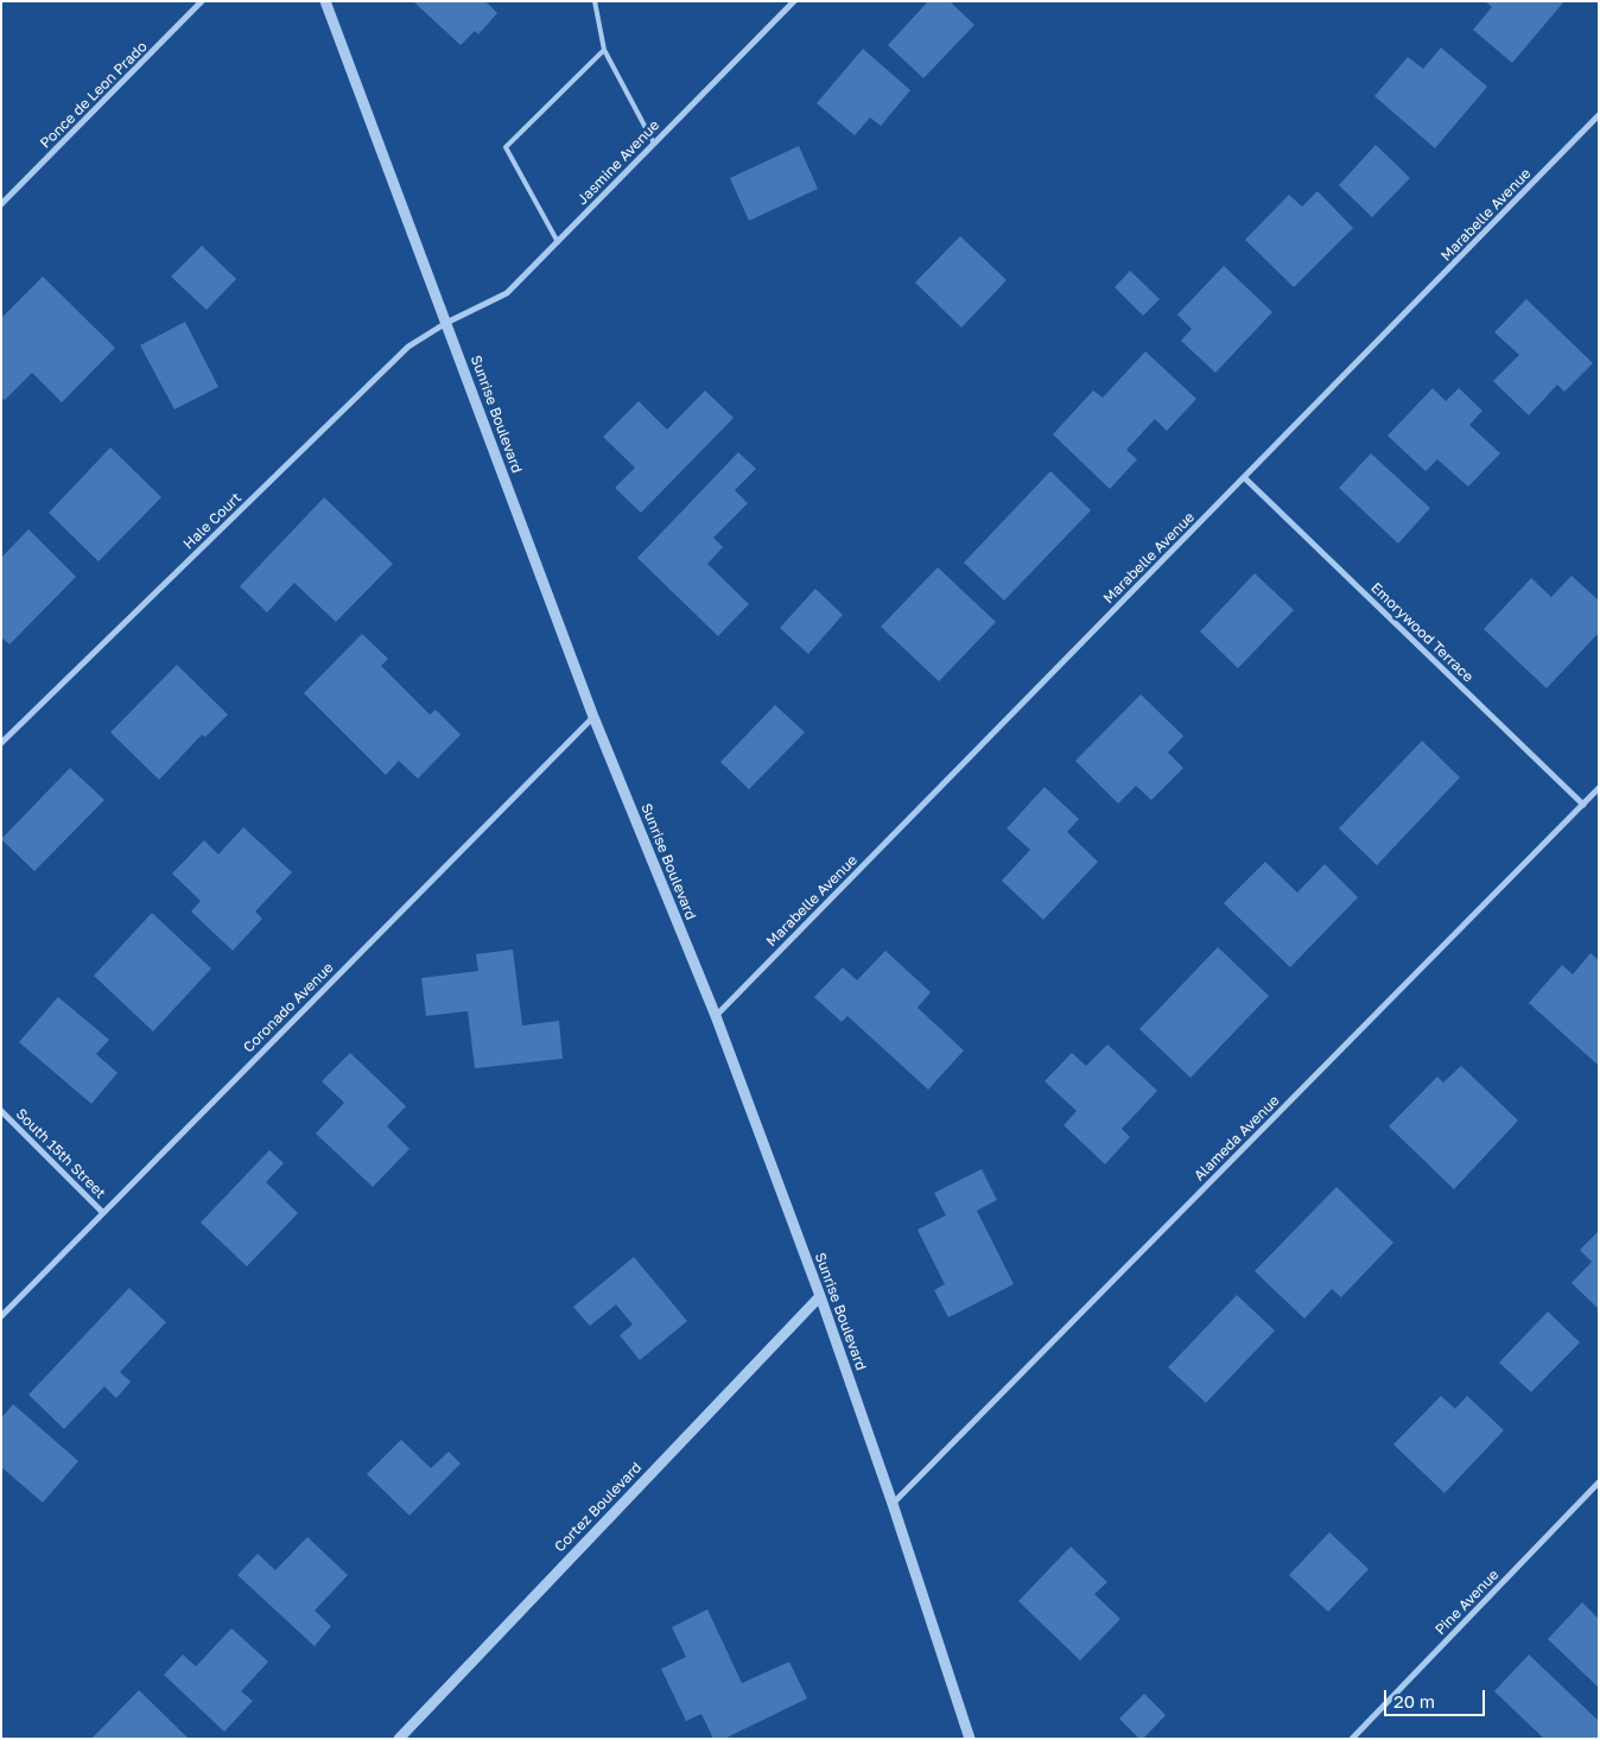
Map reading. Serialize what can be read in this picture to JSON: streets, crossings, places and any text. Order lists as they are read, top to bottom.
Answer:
{
  "streets": {
    "street": [
      "Ponce de Leon Prado",
      "Jasmine Avenue",
      "Marabelle Avenue",
      "Sunrise Boulevard",
      "Hale Court",
      "Emorywood Terrace",
      "Coronado Avenue",
      "Alameda Avenue",
      "South 15th Street",
      "Cortez Boulevard",
      "Pine Avenue"
    ]
  },
  "crossings": [
    ["Jasmine Avenue", "Sunrise Boulevard"],
    ["Jasmine Avenue", "Hale Court"],
    ["Marabelle Avenue", "Sunrise Boulevard"],
    ["Marabelle Avenue", "Emorywood Terrace"],
    ["Sunrise Boulevard", "Hale Court"],
    ["Sunrise Boulevard", "Coronado Avenue"],
    ["Sunrise Boulevard", "Alameda Avenue"],
    ["Sunrise Boulevard", "Cortez Boulevard"],
    ["Emorywood Terrace", "Alameda Avenue"],
    ["Coronado Avenue", "South 15th Street"]
  ],
  "scale_bar": "20 m"
}
